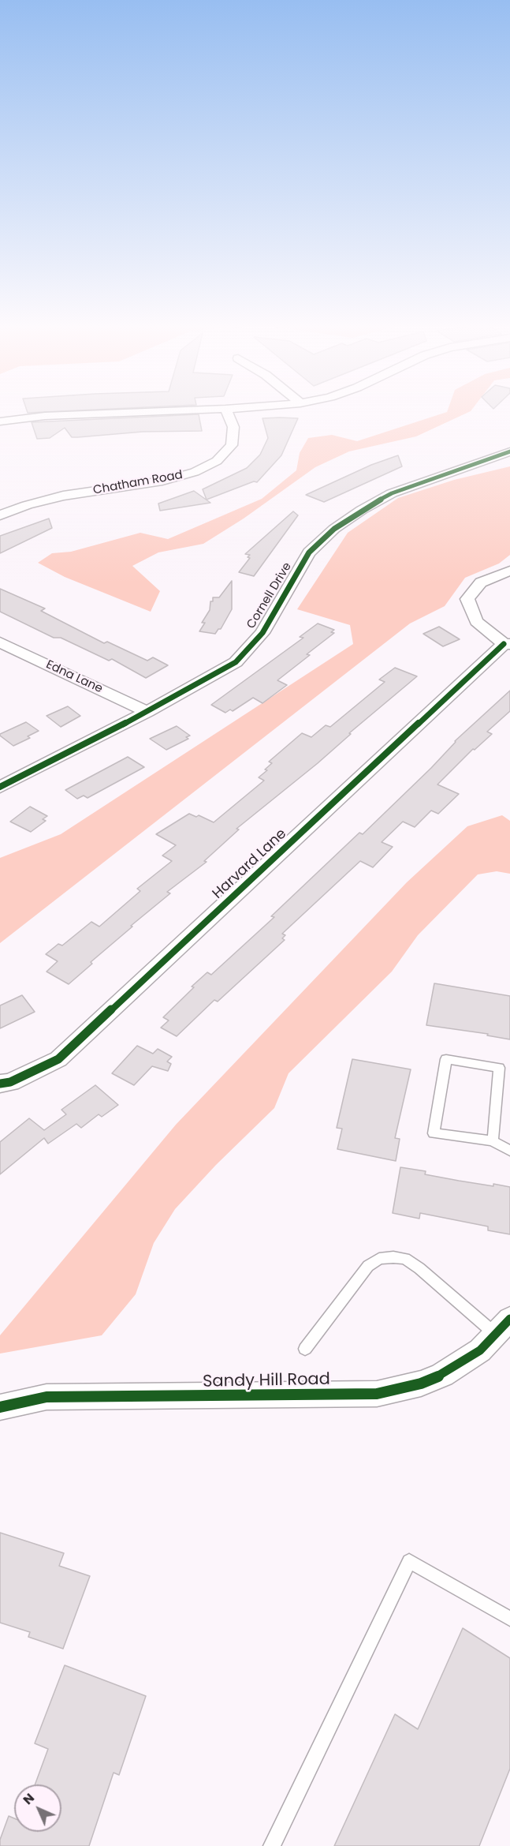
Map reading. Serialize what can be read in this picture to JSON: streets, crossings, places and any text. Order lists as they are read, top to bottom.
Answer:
{
  "streets": {
    "street": [
      "Chatham Road",
      "Cornell Drive",
      "Edna Lane",
      "Harvard Lane",
      "Sandy Hill Road"
    ]
  },
  "crossings": [
    ["Cornell Drive", "Edna Lane"]
  ],
  "north": "top left"
}
